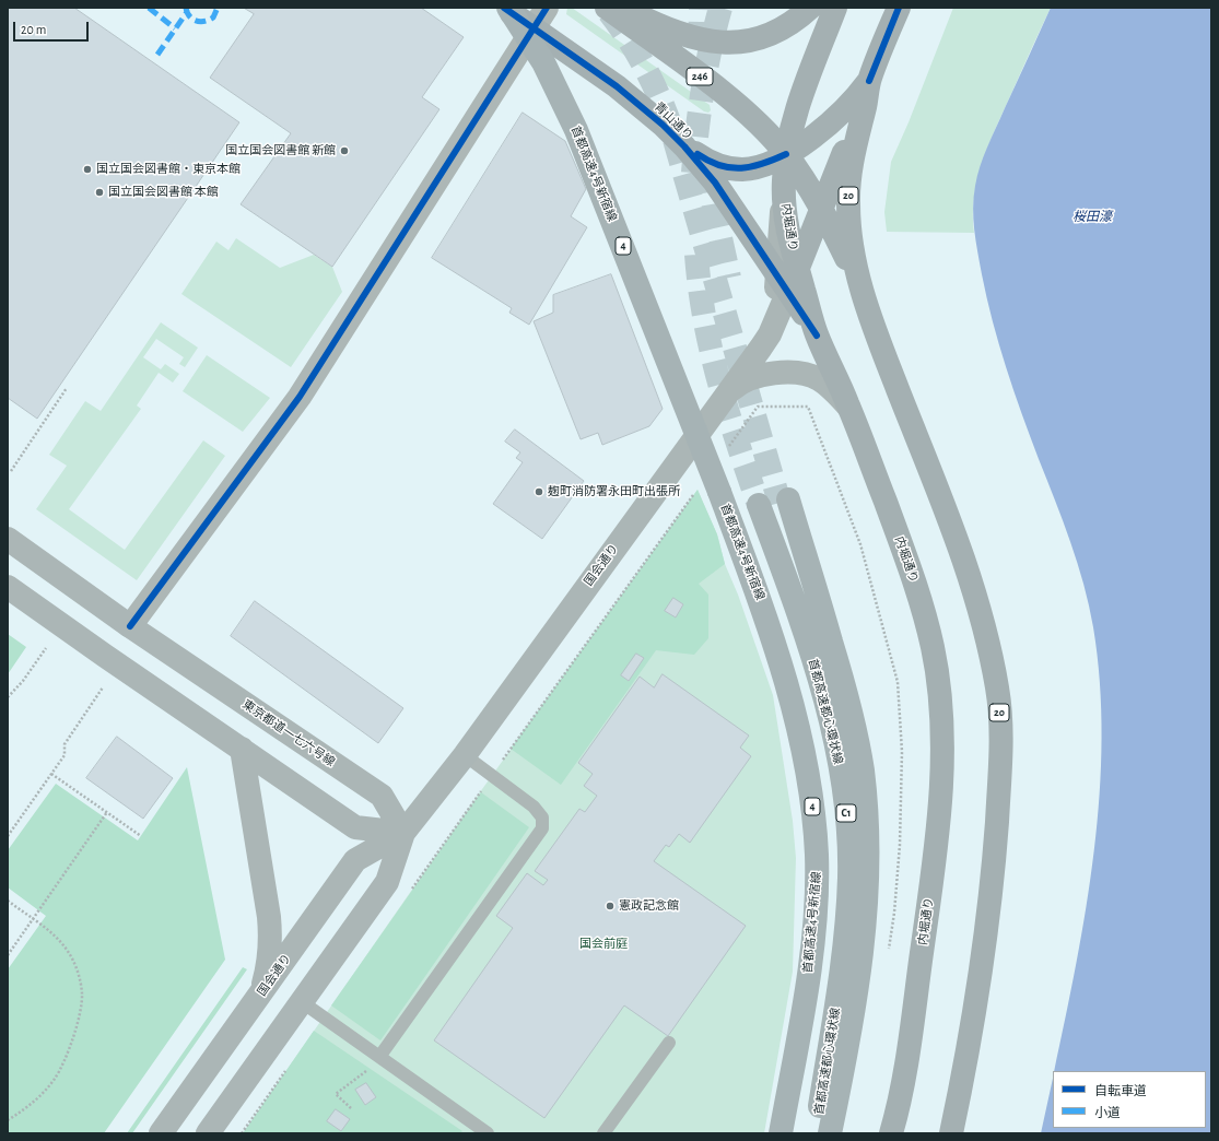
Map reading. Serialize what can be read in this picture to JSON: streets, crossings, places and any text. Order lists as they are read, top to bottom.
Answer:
{
  "streets": {
    "highway": [
      "246",
      "青山通り",
      "首都高速4号新宿線",
      "20",
      "内堀通り",
      "4",
      "首都高速都心環状線",
      "C1"
    ],
    "main road": ["国会通り", "東京都道一七六号線"]
  },
  "crossings": [
    ["246", "20"],
    ["246", "内堀通り"],
    ["青山通り", "内堀通り"],
    ["青山通り", "国会通り"],
    ["内堀通り", "国会通り"],
    ["国会通り", "東京都道一七六号線"]
  ],
  "water": ["桜田濠"],
  "parks": ["国会前庭"],
  "places": [
    "国立国会図書館 新館",
    "国立国会図書館・東京本館",
    "国立国会図書館 本館",
    "麹町消防署永田町出張所",
    "憲政記念館"
  ],
  "legend": ["自転車道", "小道"],
  "scale_bar": "20 m"
}
